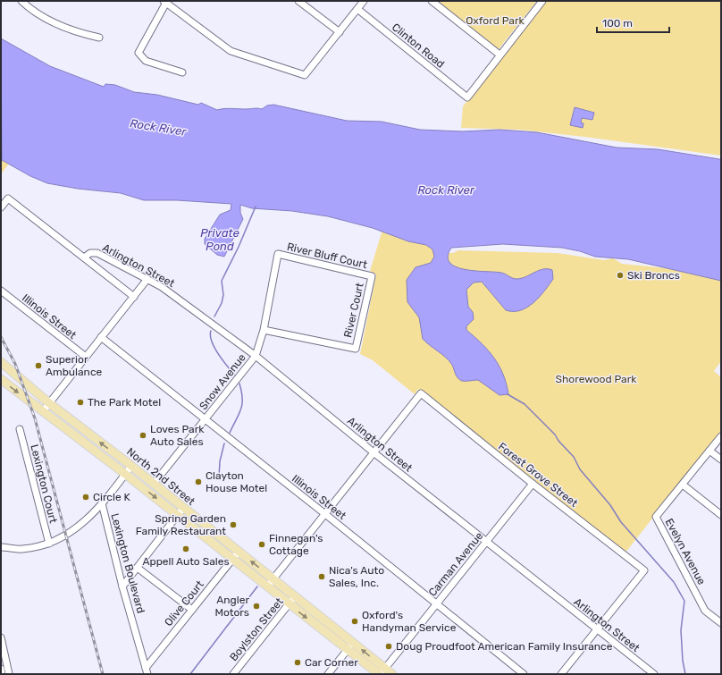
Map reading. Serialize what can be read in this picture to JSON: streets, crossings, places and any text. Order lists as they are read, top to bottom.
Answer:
{
  "streets": {
    "main road": ["North 2nd Street"],
    "street": [
      "Clinton Road",
      "River Bluff Court",
      "Arlington Street",
      "River Court",
      "Illinois Street",
      "Snow Avenue",
      "Forest Grove Street",
      "Lexington Court",
      "Evelyn Avenue",
      "Lexington Boulevard",
      "Carman Avenue",
      "Olive Court",
      "Boylston Street"
    ]
  },
  "crossings": [
    ["River Bluff Court", "River Court"],
    ["River Bluff Court", "Snow Avenue"],
    ["Arlington Street", "Snow Avenue"],
    ["Arlington Street", "Forest Grove Street"],
    ["Arlington Street", "Carman Avenue"],
    ["River Court", "Snow Avenue"],
    ["Illinois Street", "Snow Avenue"],
    ["Illinois Street", "Carman Avenue"],
    ["Snow Avenue", "North 2nd Street"],
    ["Forest Grove Street", "Carman Avenue"],
    ["North 2nd Street", "Lexington Boulevard"],
    ["North 2nd Street", "Carman Avenue"],
    ["North 2nd Street", "Olive Court"],
    ["North 2nd Street", "Boylston Street"],
    ["Lexington Boulevard", "Olive Court"]
  ],
  "water": ["Rock River", "Private Pond"],
  "parks": ["Oxford Park", "Shorewood Park"],
  "places": [
    "Ski Broncs",
    "Superior Ambulance",
    "The Park Motel",
    "Loves Park Auto Sales",
    "Clayton House Motel",
    "Circle K",
    "Spring Garden Family Restaurant",
    "Finnegan's Cottage",
    "Appell Auto Sales",
    "Nica's Auto Sales, Inc.",
    "Angler Motors",
    "Oxford's Handyman Service",
    "Doug Proudfoot American Family Insurance",
    "Car Corner"
  ],
  "scale_bar": "100 m"
}
